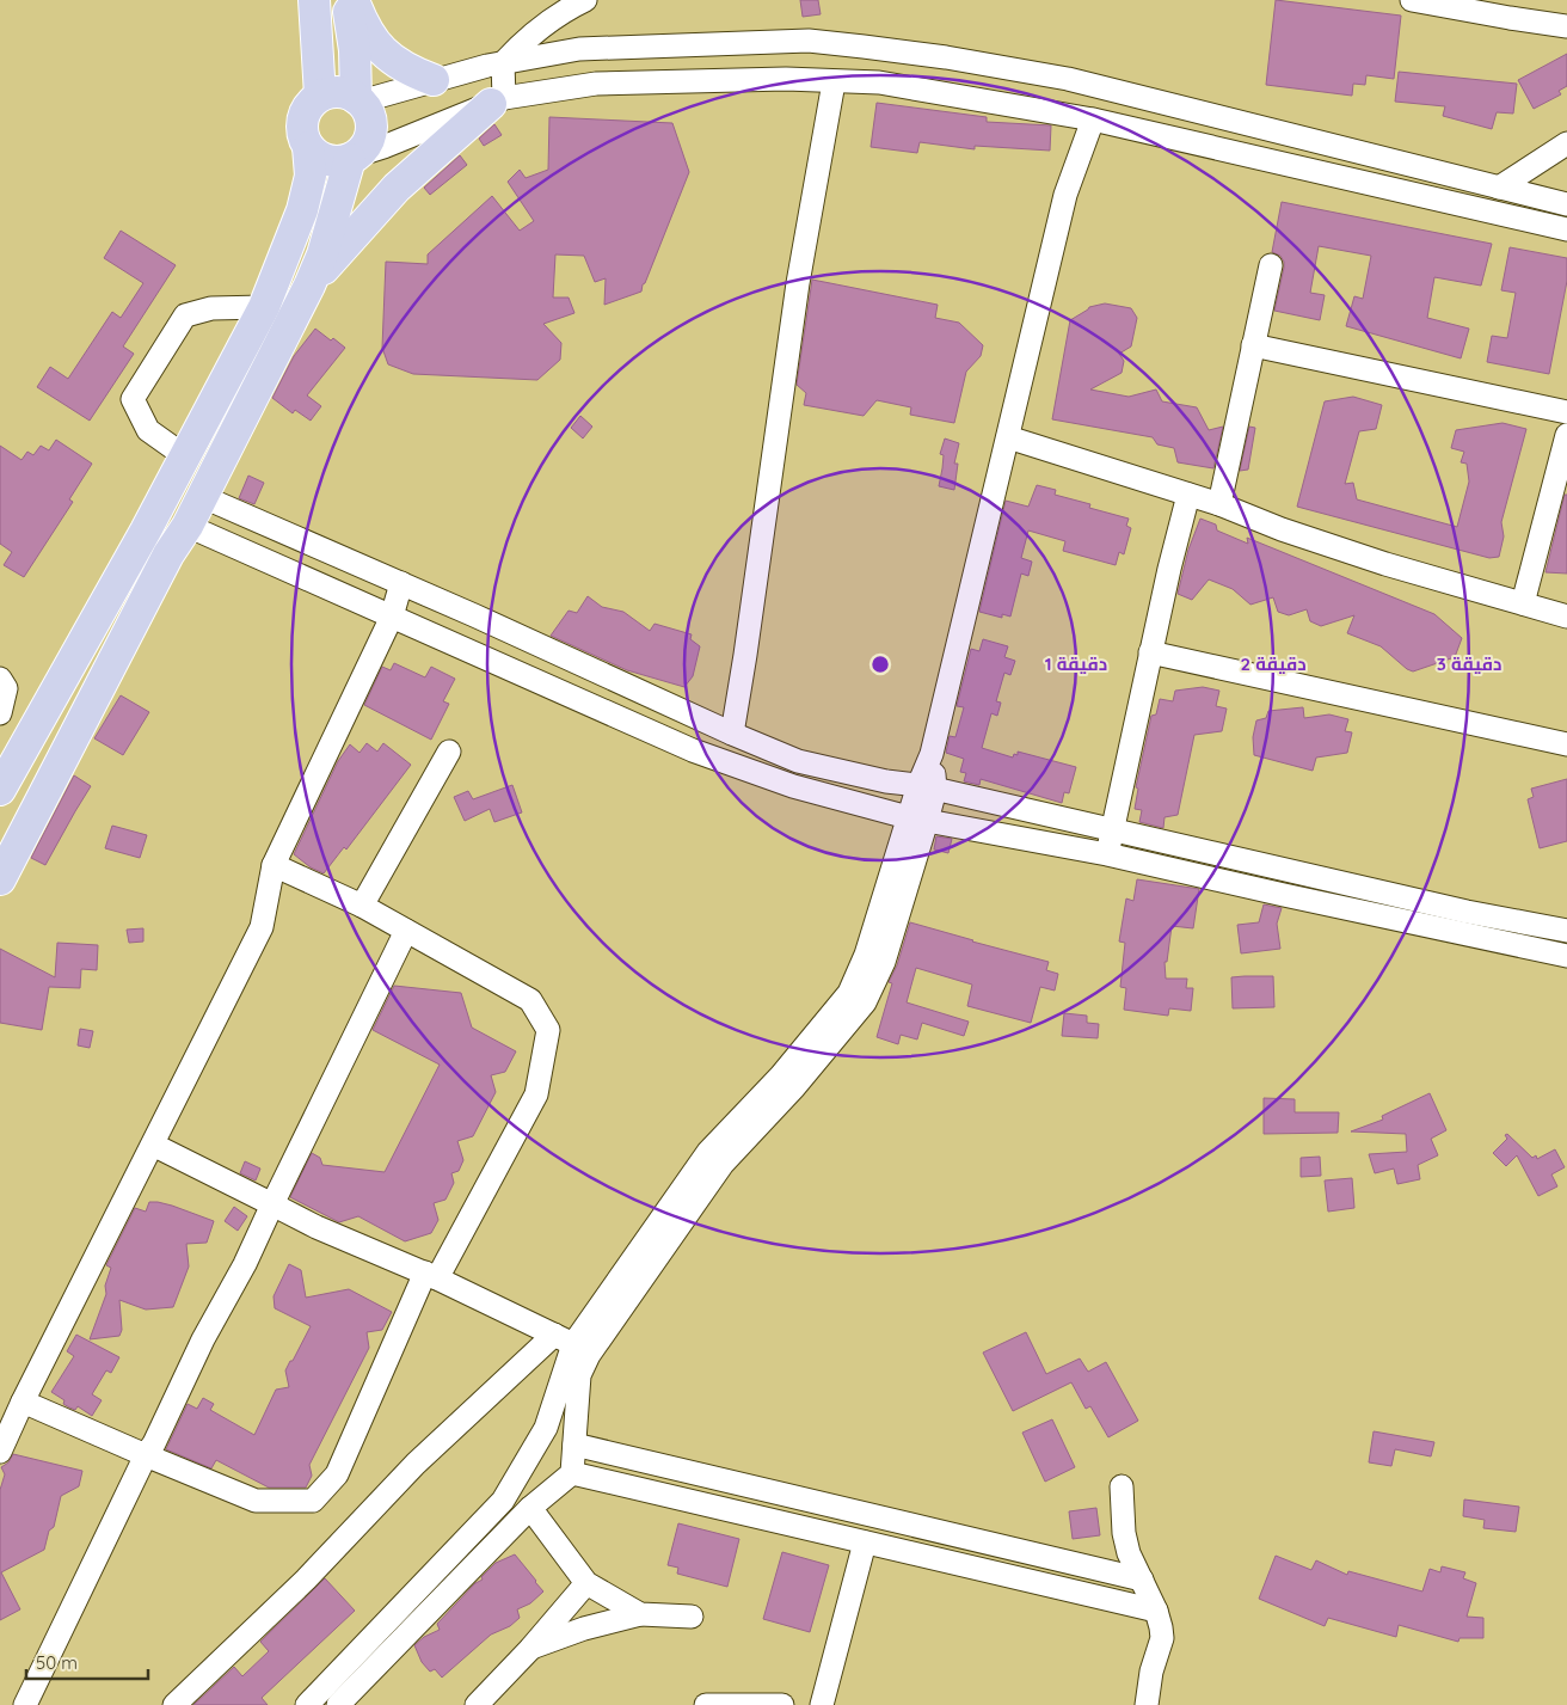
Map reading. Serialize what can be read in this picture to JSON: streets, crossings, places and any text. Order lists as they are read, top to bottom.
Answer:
{
  "scale_bar": "50 m",
  "rings": ["1 دقيقة", "2 دقيقة", "3 دقيقة"]
}
